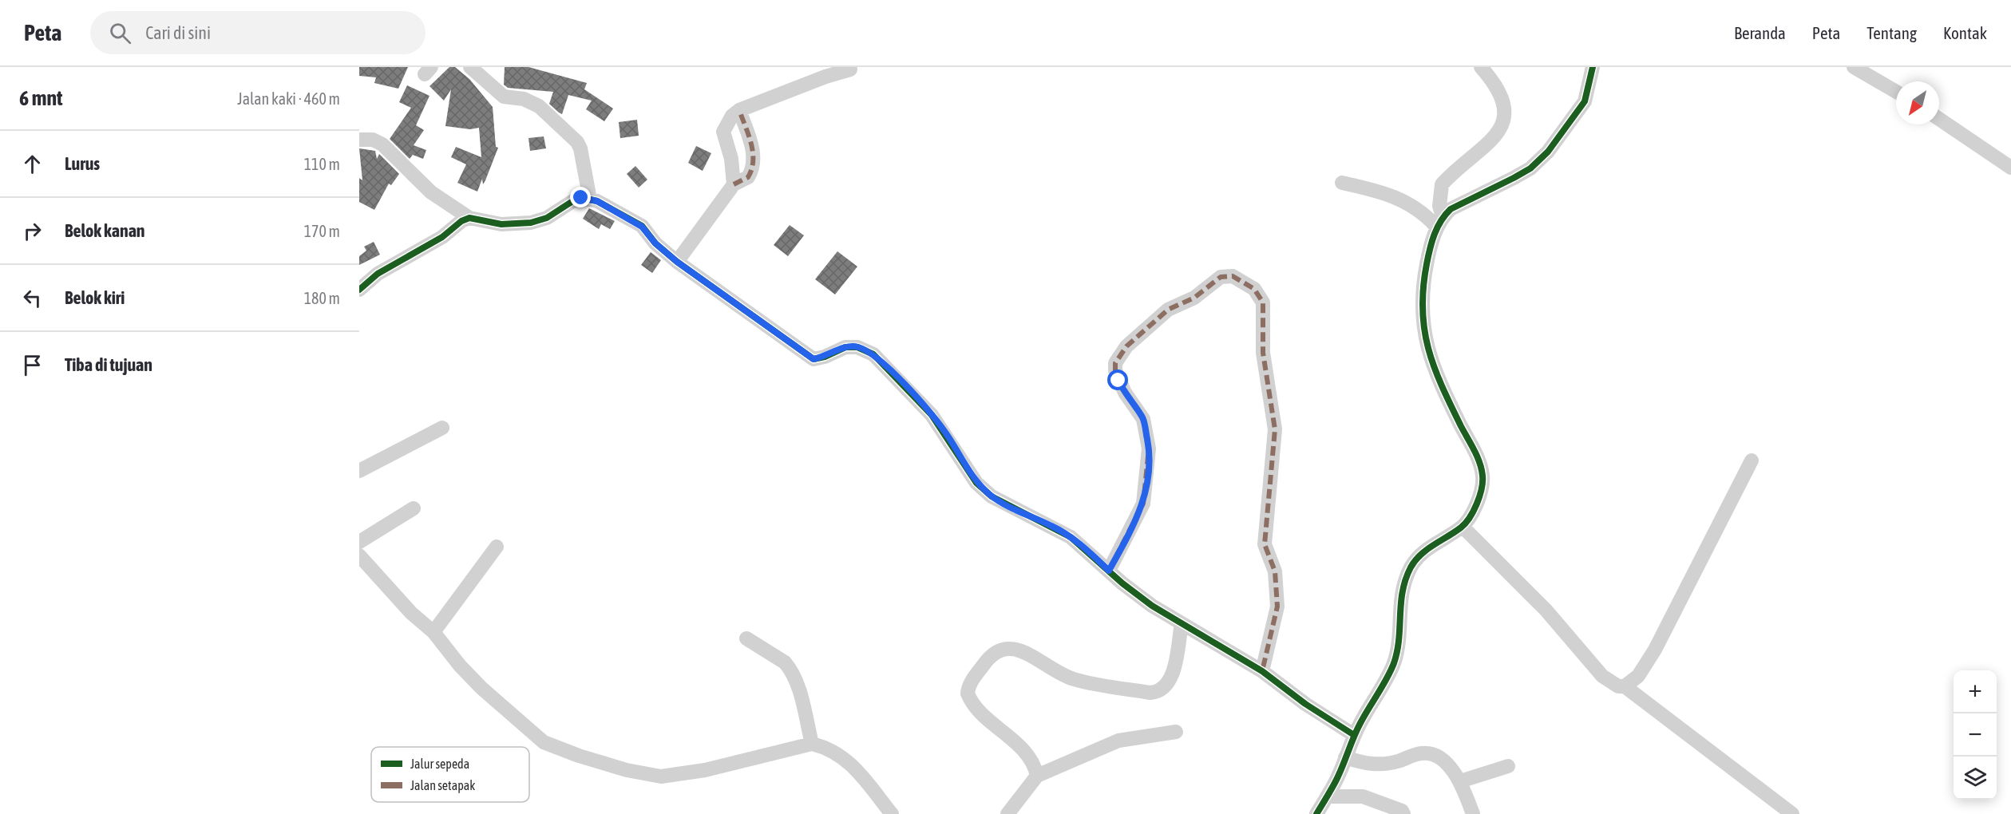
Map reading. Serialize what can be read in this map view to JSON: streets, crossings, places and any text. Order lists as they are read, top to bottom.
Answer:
{
  "legend": ["Jalur sepeda", "Jalan setapak"],
  "north": "bottom left",
  "page": {
    "header": "Peta",
    "search": "Cari di sini",
    "nav": [
      "Beranda",
      "Peta",
      "Tentang",
      "Kontak"
    ],
    "heading": ["6 mnt", "Jalan kaki · 460 m"],
    "list": [
      ["Lurus", "110 m"],
      ["Belok kanan", "170 m"],
      ["Belok kiri", "180 m"],
      "Tiba di tujuan"
    ],
    "map_buttons": ["+", "−"]
  }
}
